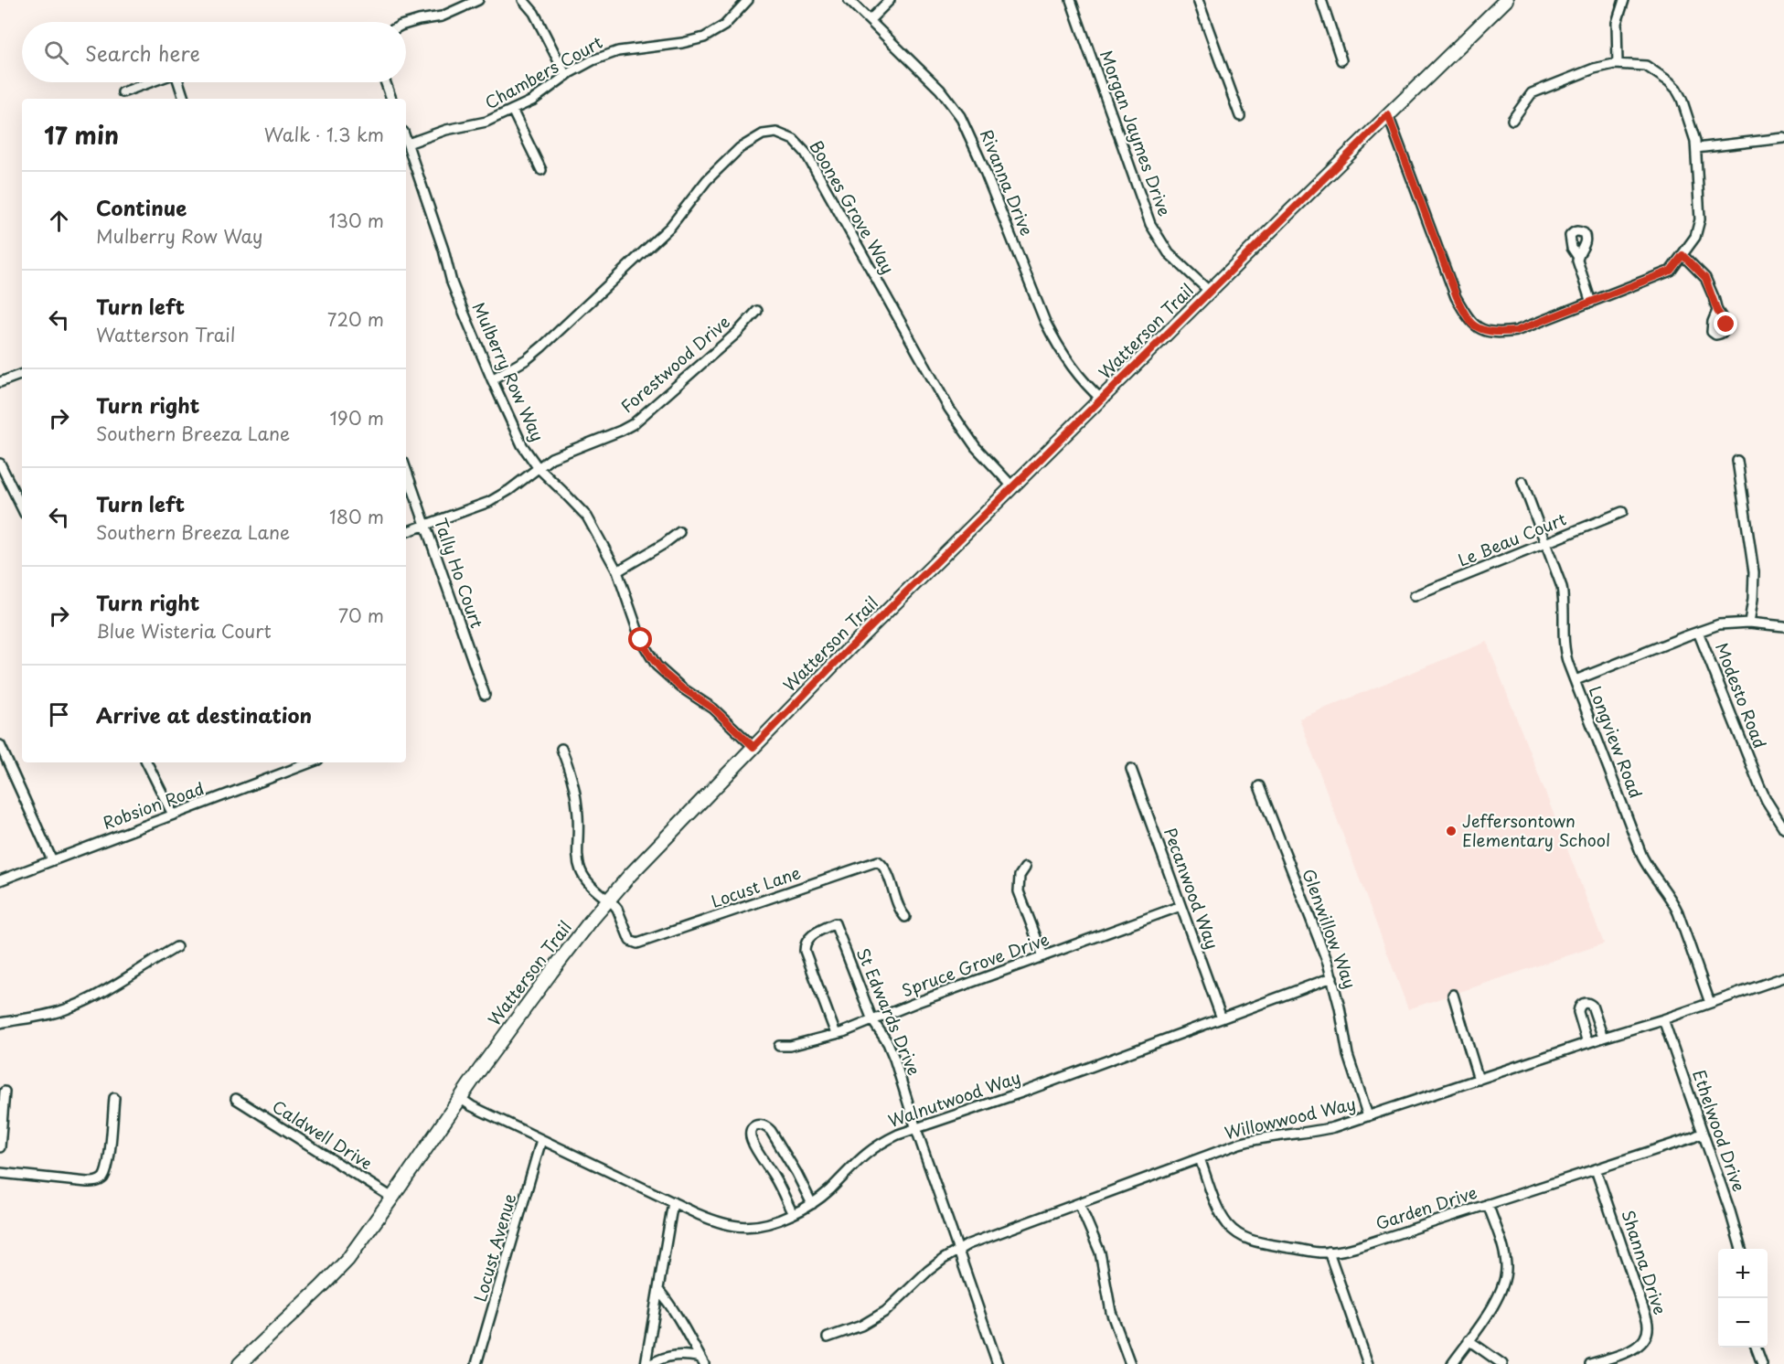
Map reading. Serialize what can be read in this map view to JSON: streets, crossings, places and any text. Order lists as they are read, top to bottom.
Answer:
{
  "streets": {
    "main road": ["Watterson Trail"],
    "street": [
      "Chambers Court",
      "Morgan Jaymes Drive",
      "Rivanna Drive",
      "Boones Grove Way",
      "Forestwood Drive",
      "Mulberry Row Way",
      "Le Beau Court",
      "Tally Ho Court",
      "Modesto Road",
      "Longview Road",
      "Robsion Road",
      "Locust Lane",
      "Pecanwood Way",
      "Glenwillow Way",
      "Spruce Grove Drive",
      "St Edwards Drive",
      "Walnutwood Way",
      "Willowwood Way",
      "Ethelwood Drive",
      "Caldwell Drive",
      "Garden Drive",
      "Locust Avenue",
      "Shanna Drive"
    ]
  },
  "crossings": [
    ["Chambers Court", "Mulberry Row Way"],
    ["Morgan Jaymes Drive", "Watterson Trail"],
    ["Rivanna Drive", "Watterson Trail"],
    ["Boones Grove Way", "Watterson Trail"],
    ["Boones Grove Way", "Mulberry Row Way"],
    ["Watterson Trail", "Mulberry Row Way"],
    ["Watterson Trail", "Locust Lane"],
    ["Watterson Trail", "Walnutwood Way"],
    ["Watterson Trail", "Caldwell Drive"],
    ["Forestwood Drive", "Mulberry Row Way"],
    ["Forestwood Drive", "Tally Ho Court"],
    ["Le Beau Court", "Longview Road"],
    ["Longview Road", "Willowwood Way"],
    ["Pecanwood Way", "Spruce Grove Drive"],
    ["Pecanwood Way", "Walnutwood Way"],
    ["Glenwillow Way", "Walnutwood Way"],
    ["Glenwillow Way", "Willowwood Way"],
    ["Spruce Grove Drive", "St Edwards Drive"],
    ["St Edwards Drive", "Walnutwood Way"],
    ["St Edwards Drive", "Willowwood Way"],
    ["Walnutwood Way", "Locust Avenue"],
    ["Willowwood Way", "Ethelwood Drive"],
    ["Willowwood Way", "Garden Drive"],
    ["Ethelwood Drive", "Garden Drive"],
    ["Garden Drive", "Shanna Drive"]
  ],
  "places": ["Jeffersontown Elementary School"],
  "page": {
    "search": "Search here",
    "heading": ["17 min", "Walk · 1.3 km"],
    "list": [
      ["Continue", "Mulberry Row Way", "130 m"],
      ["Turn left", "Watterson Trail", "720 m"],
      ["Turn right", "Southern Breeza Lane", "190 m"],
      ["Turn left", "Southern Breeza Lane", "180 m"],
      ["Turn right", "Blue Wisteria Court", "70 m"],
      "Arrive at destination"
    ],
    "map_buttons": ["+", "−"]
  }
}
